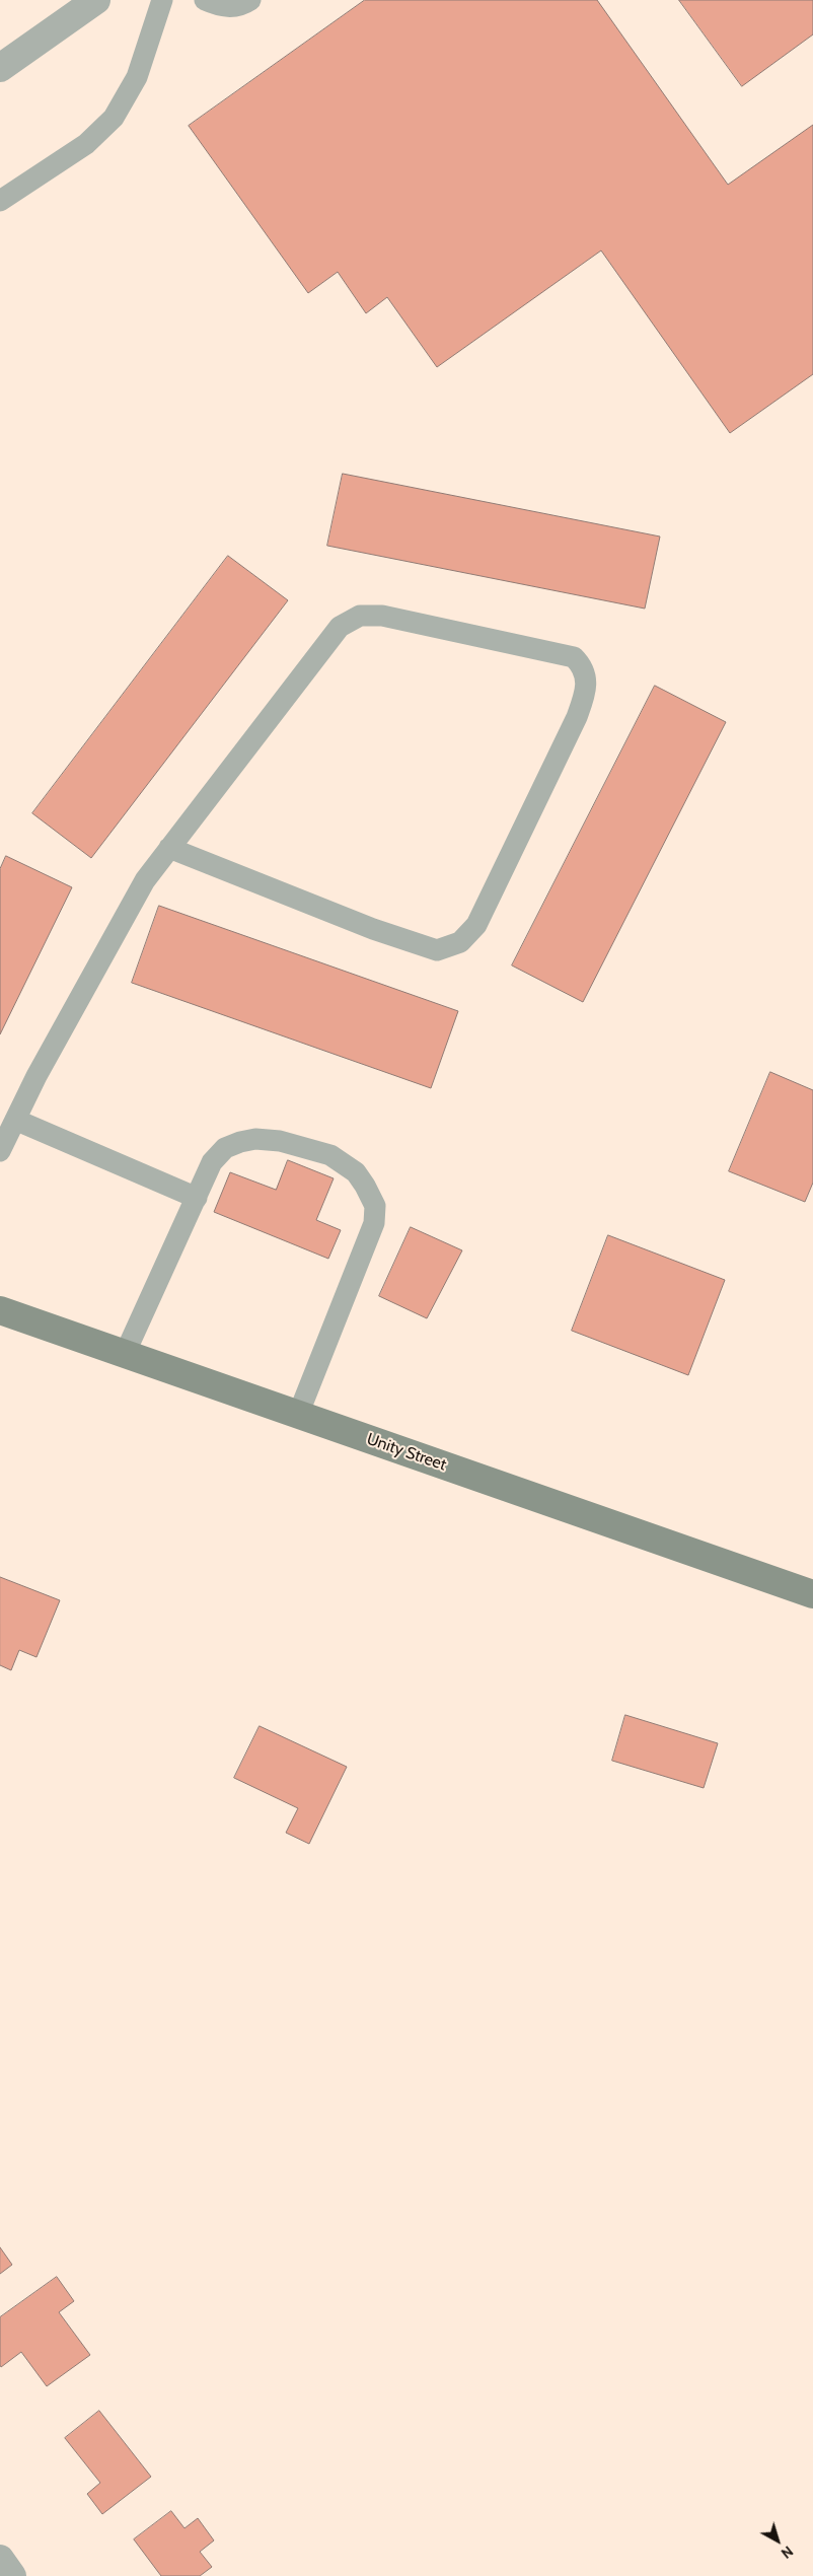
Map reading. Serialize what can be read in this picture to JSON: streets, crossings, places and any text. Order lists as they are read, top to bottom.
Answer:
{
  "streets": {
    "street": ["Unity Street"]
  },
  "north": "bottom right"
}
